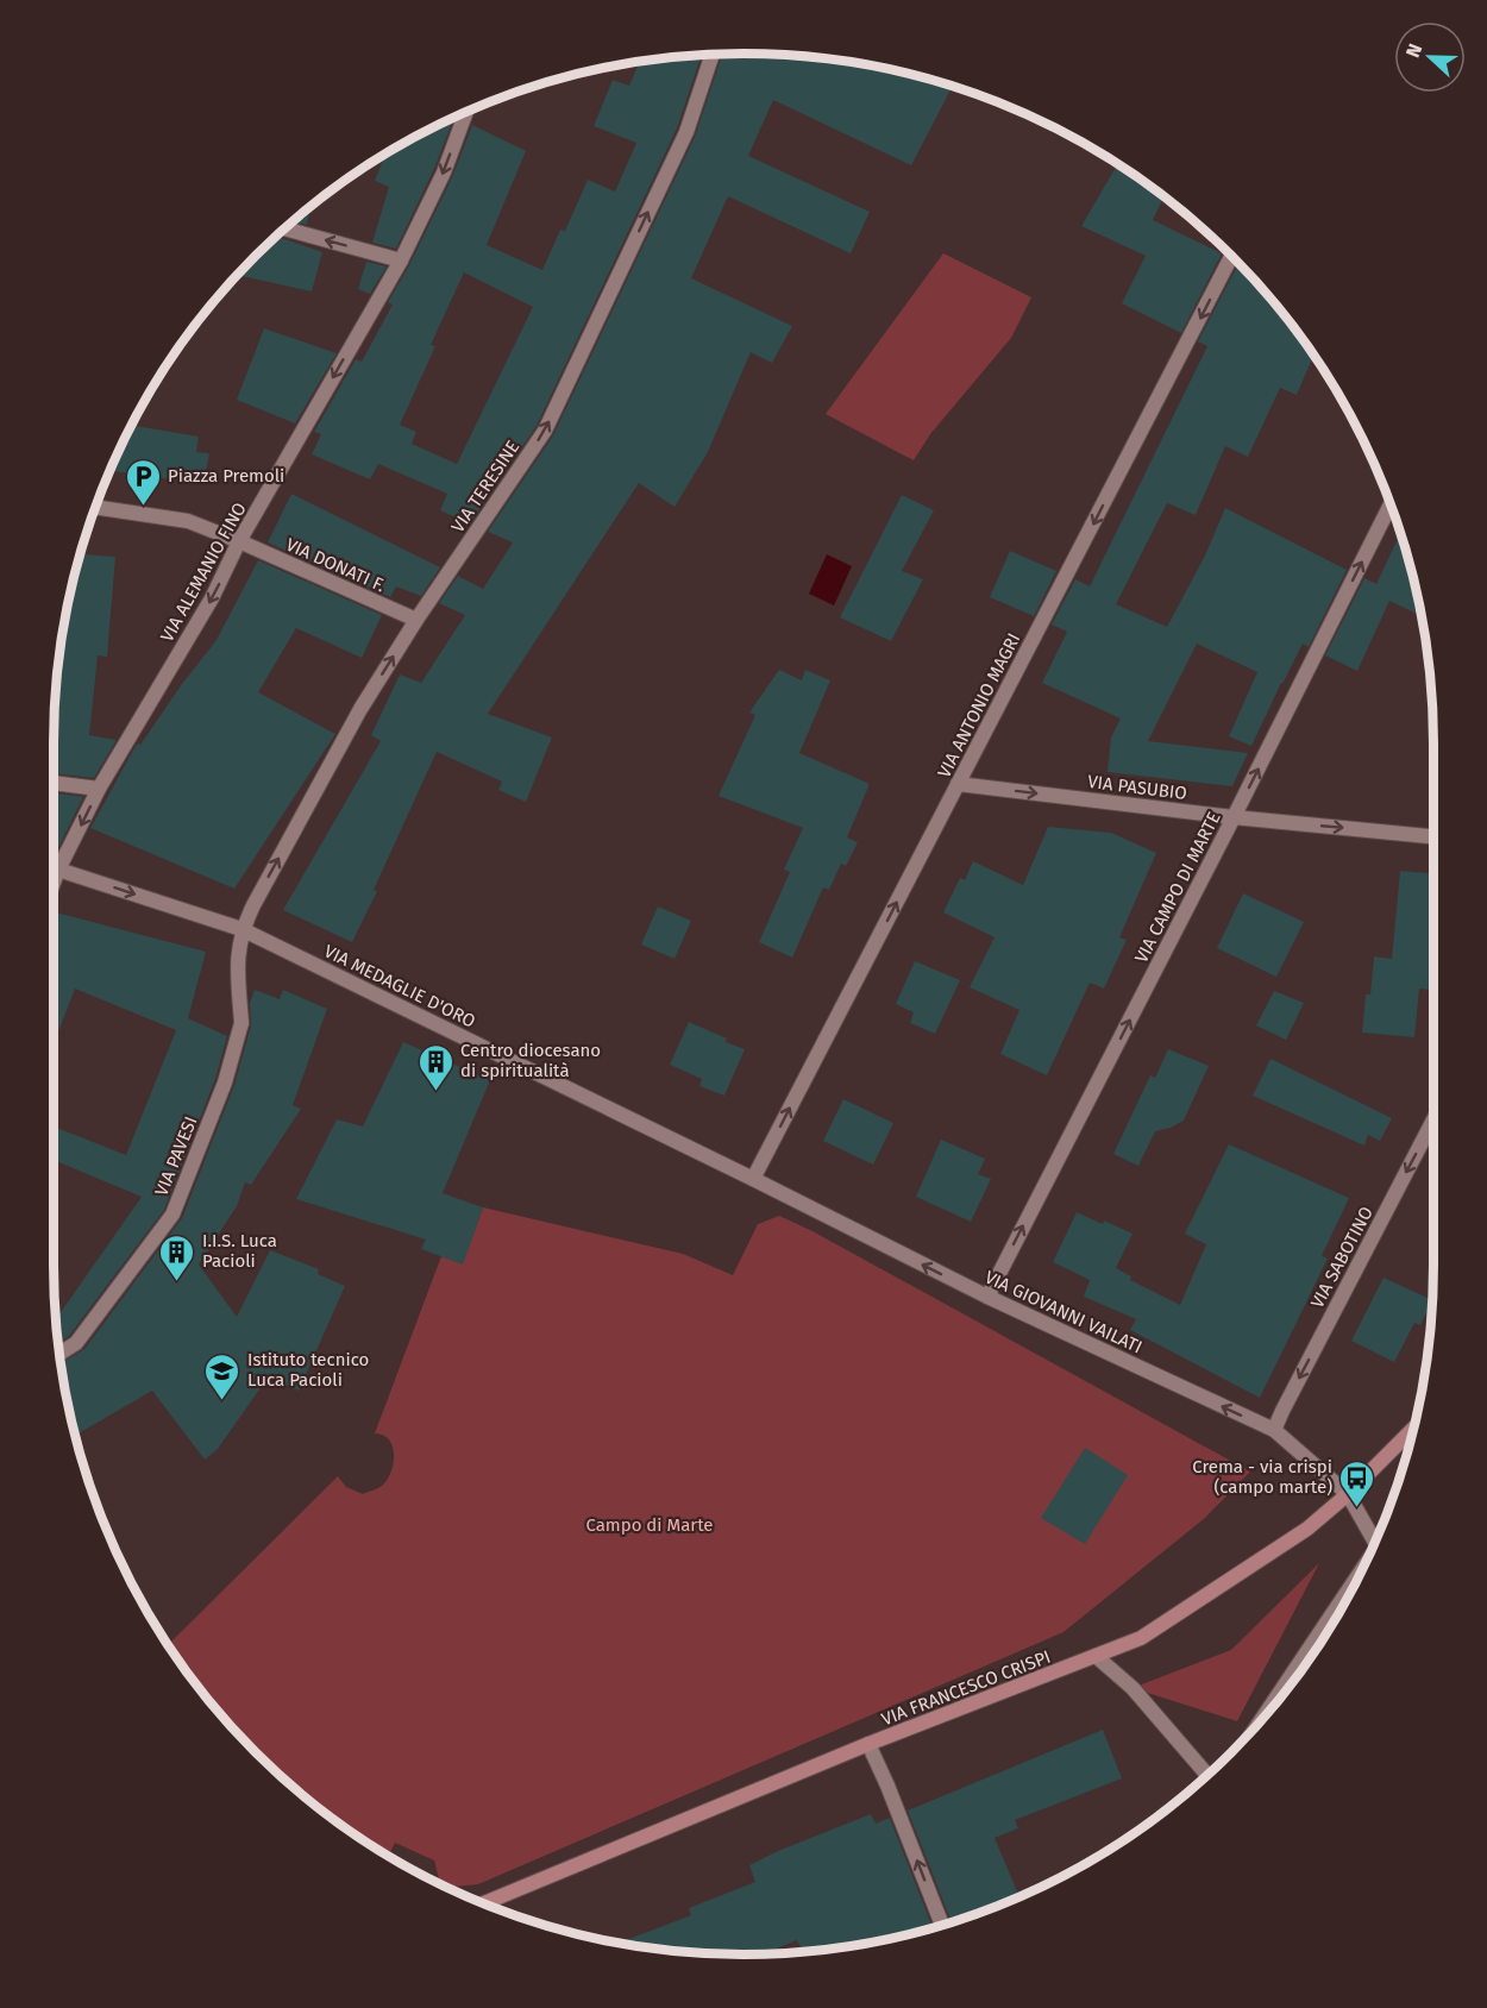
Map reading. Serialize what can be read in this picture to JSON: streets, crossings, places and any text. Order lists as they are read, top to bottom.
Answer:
{
  "streets": {
    "street": [
      "VIA TERESINE",
      "VIA DONATI F.",
      "VIA ALEMANIO FINO",
      "VIA ANTONIO MAGRI",
      "VIA PASUBIO",
      "VIA CAMPO DI MARTE",
      "VIA MEDAGLIE D'ORO",
      "VIA PAVESI",
      "VIA SABOTINO",
      "VIA GIOVANNI VAILATI",
      "VIA FRANCESCO CRISPI"
    ]
  },
  "crossings": [
    ["VIA TERESINE", "VIA DONATI F."],
    ["VIA TERESINE", "VIA MEDAGLIE D'ORO"],
    ["VIA TERESINE", "VIA PAVESI"],
    ["VIA DONATI F.", "VIA ALEMANIO FINO"],
    ["VIA ALEMANIO FINO", "VIA MEDAGLIE D'ORO"],
    ["VIA ANTONIO MAGRI", "VIA PASUBIO"],
    ["VIA ANTONIO MAGRI", "VIA MEDAGLIE D'ORO"],
    ["VIA ANTONIO MAGRI", "VIA GIOVANNI VAILATI"],
    ["VIA PASUBIO", "VIA CAMPO DI MARTE"],
    ["VIA CAMPO DI MARTE", "VIA GIOVANNI VAILATI"],
    ["VIA MEDAGLIE D'ORO", "VIA PAVESI"],
    ["VIA MEDAGLIE D'ORO", "VIA GIOVANNI VAILATI"],
    ["VIA SABOTINO", "VIA GIOVANNI VAILATI"],
    ["VIA GIOVANNI VAILATI", "VIA FRANCESCO CRISPI"]
  ],
  "one_way": [
    "VIA TERESINE",
    "VIA ALEMANIO FINO",
    "VIA PASUBIO",
    "VIA CAMPO DI MARTE",
    "VIA SABOTINO",
    "VIA GIOVANNI VAILATI"
  ],
  "parks": ["Campo di Marte"],
  "places": {
    "parking": ["Piazza Premoli"],
    "building": ["Centro diocesano di spiritualità", "I.I.S. Luca Pacioli"],
    "school or university": ["Istituto tecnico Luca Pacioli"],
    "bus stop": ["Crema - via crispi (campo marte)"]
  },
  "north": "left"
}
